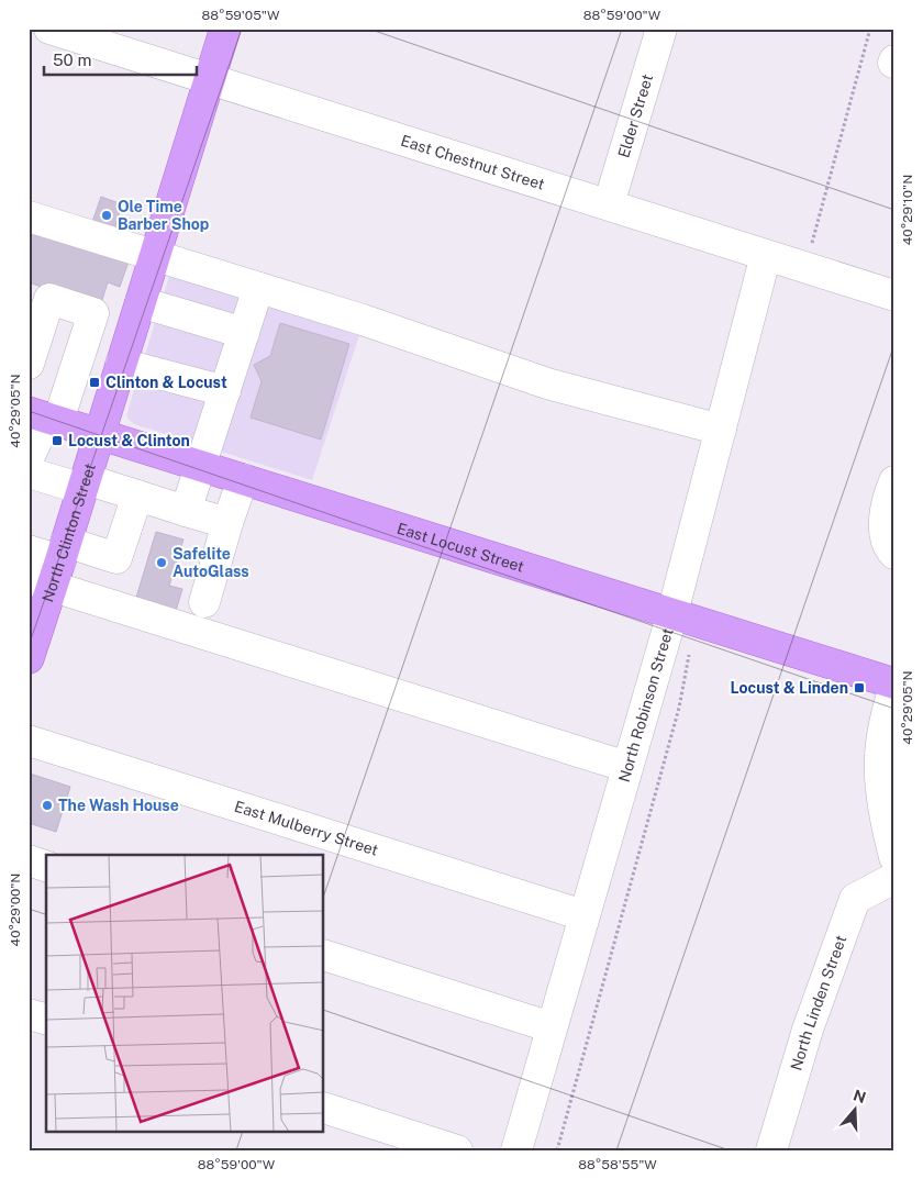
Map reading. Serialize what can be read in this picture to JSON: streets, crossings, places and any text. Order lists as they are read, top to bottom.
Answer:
{
  "streets": {
    "main road": ["North Clinton Street", "East Locust Street"],
    "street": [
      "Elder Street",
      "East Chestnut Street",
      "North Robinson Street",
      "East Mulberry Street",
      "North Linden Street"
    ]
  },
  "crossings": [
    ["Elder Street", "East Chestnut Street"],
    ["East Chestnut Street", "North Clinton Street"],
    ["East Chestnut Street", "North Robinson Street"],
    ["North Clinton Street", "East Locust Street"],
    ["East Locust Street", "North Robinson Street"],
    ["North Robinson Street", "East Mulberry Street"]
  ],
  "places": {
    "other": ["Ole Time Barber Shop", "Safelite AutoGlass", "The Wash House"],
    "transit": ["Clinton & Locust", "Locust & Clinton", "Locust & Linden"]
  },
  "scale_bar": "50 m",
  "north": "top",
  "coordinates": [
    "88°59'05\"W",
    "88°59'00\"W",
    "40°29'10\"N",
    "40°29'05\"N",
    "40°29'00\"N",
    "88°58'55\"W"
  ]
}
